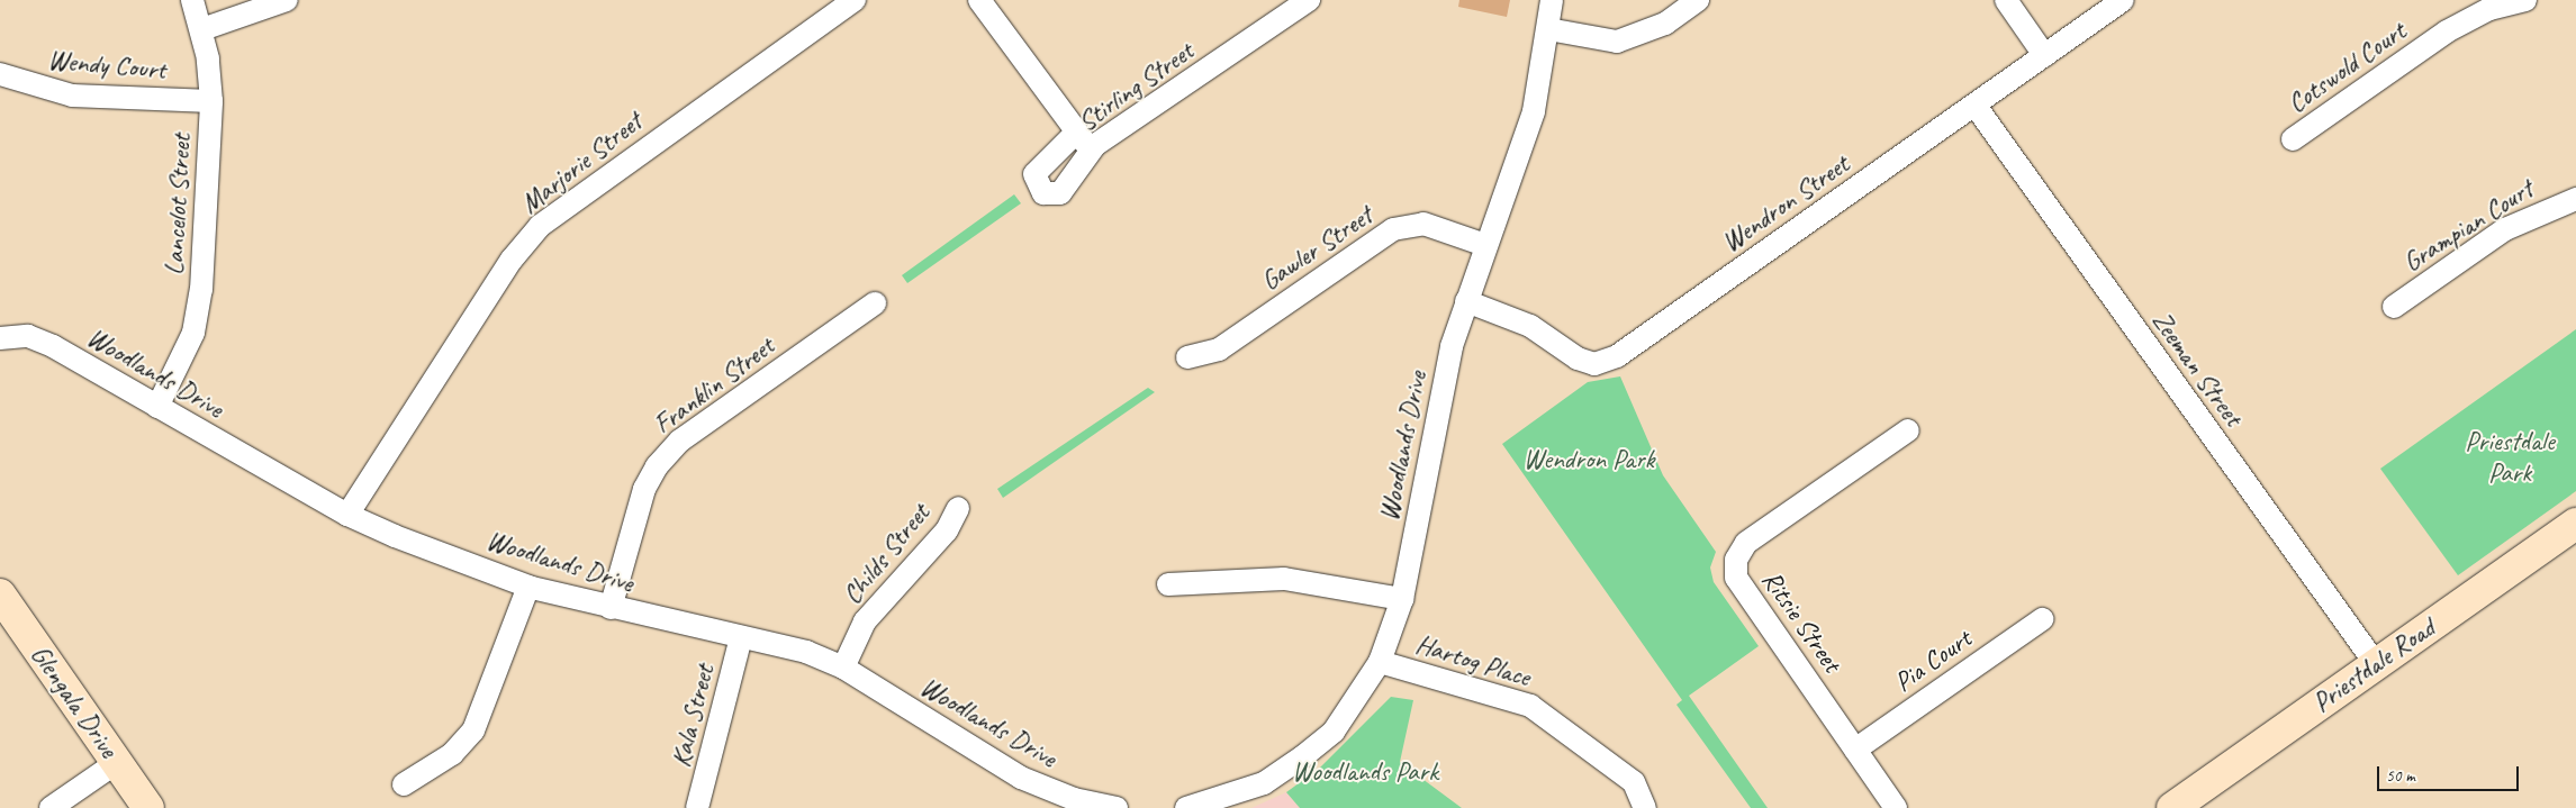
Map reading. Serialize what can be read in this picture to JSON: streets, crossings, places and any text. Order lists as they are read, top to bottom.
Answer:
{
  "streets": {
    "street": [
      "Wendy Court",
      "Cotswold Court",
      "Stirling Street",
      "Marjorie Street",
      "Wendron Street",
      "Lancelot Street",
      "Grampian Court",
      "Gawler Street",
      "Zeeman Street",
      "Woodlands Drive",
      "Franklin Street",
      "Childs Street",
      "Ritsie Street",
      "Hartog Place",
      "Pia Court",
      "Priestdale Road",
      "Glengala Drive",
      "Kala Street"
    ]
  },
  "crossings": [
    ["Wendy Court", "Lancelot Street"],
    ["Marjorie Street", "Woodlands Drive"],
    ["Wendron Street", "Zeeman Street"],
    ["Wendron Street", "Woodlands Drive"],
    ["Lancelot Street", "Woodlands Drive"],
    ["Gawler Street", "Woodlands Drive"],
    ["Zeeman Street", "Priestdale Road"],
    ["Woodlands Drive", "Franklin Street"],
    ["Woodlands Drive", "Childs Street"],
    ["Woodlands Drive", "Hartog Place"],
    ["Woodlands Drive", "Kala Street"],
    ["Ritsie Street", "Pia Court"]
  ],
  "parks": ["Priestdale Park", "Wendron Park", "Woodlands Park"],
  "scale_bar": "50 m"
}
